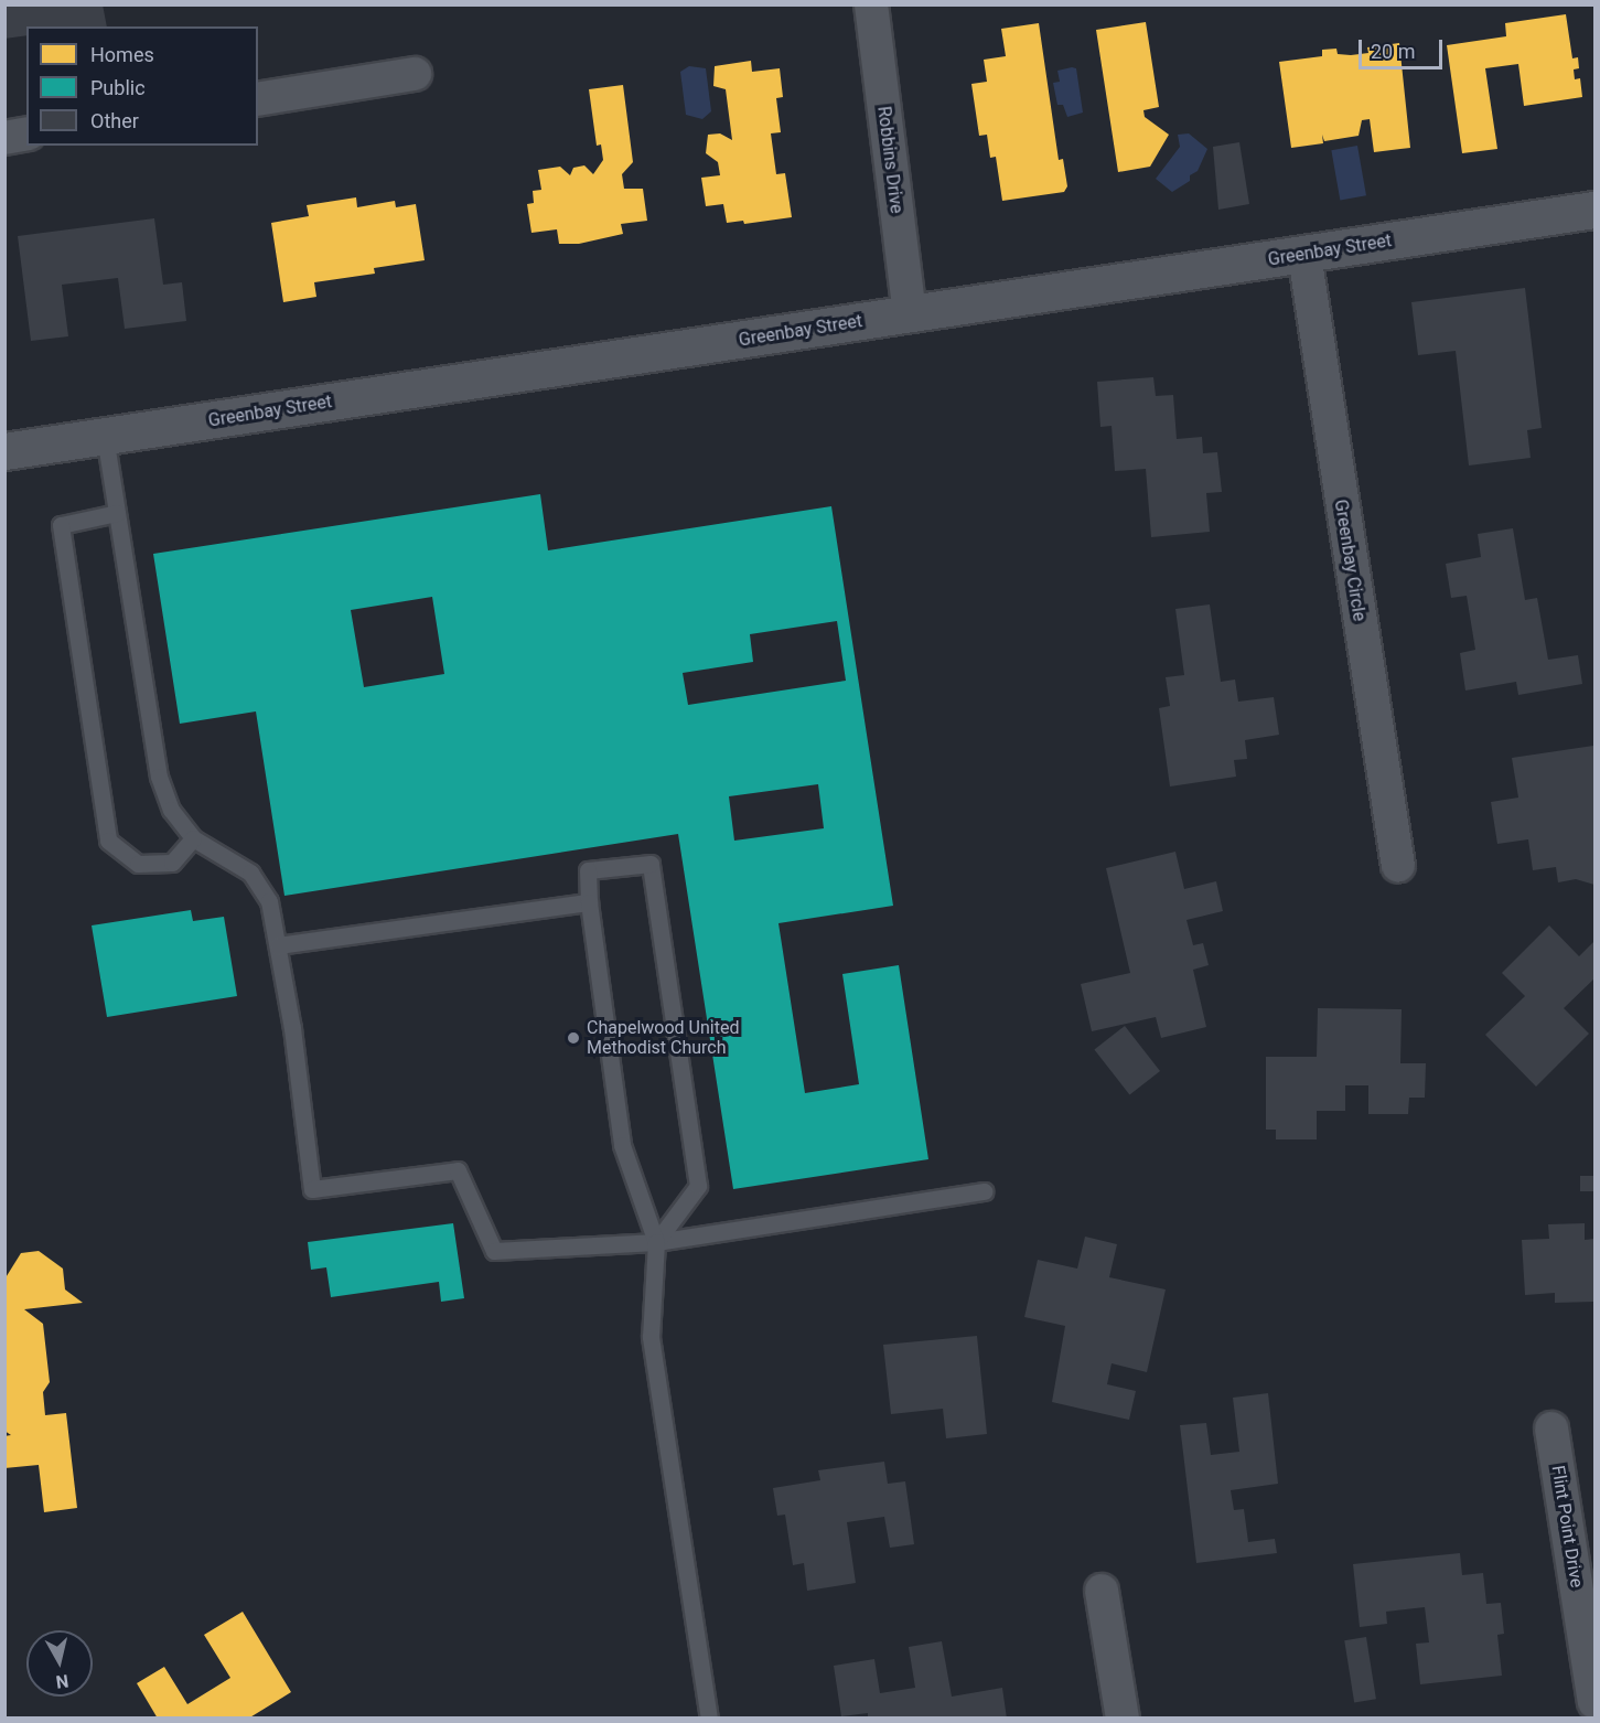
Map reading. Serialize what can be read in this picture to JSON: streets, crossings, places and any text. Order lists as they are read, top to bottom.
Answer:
{
  "streets": {
    "street": [
      "Robbins Drive",
      "Greenbay Street",
      "Greenbay Circle",
      "Flint Point Drive"
    ]
  },
  "crossings": [
    ["Robbins Drive", "Greenbay Street"],
    ["Greenbay Street", "Greenbay Circle"]
  ],
  "places": ["Chapelwood United Methodist Church"],
  "legend": ["Homes", "Public", "Other"],
  "scale_bar": "20 m",
  "north": "bottom"
}
